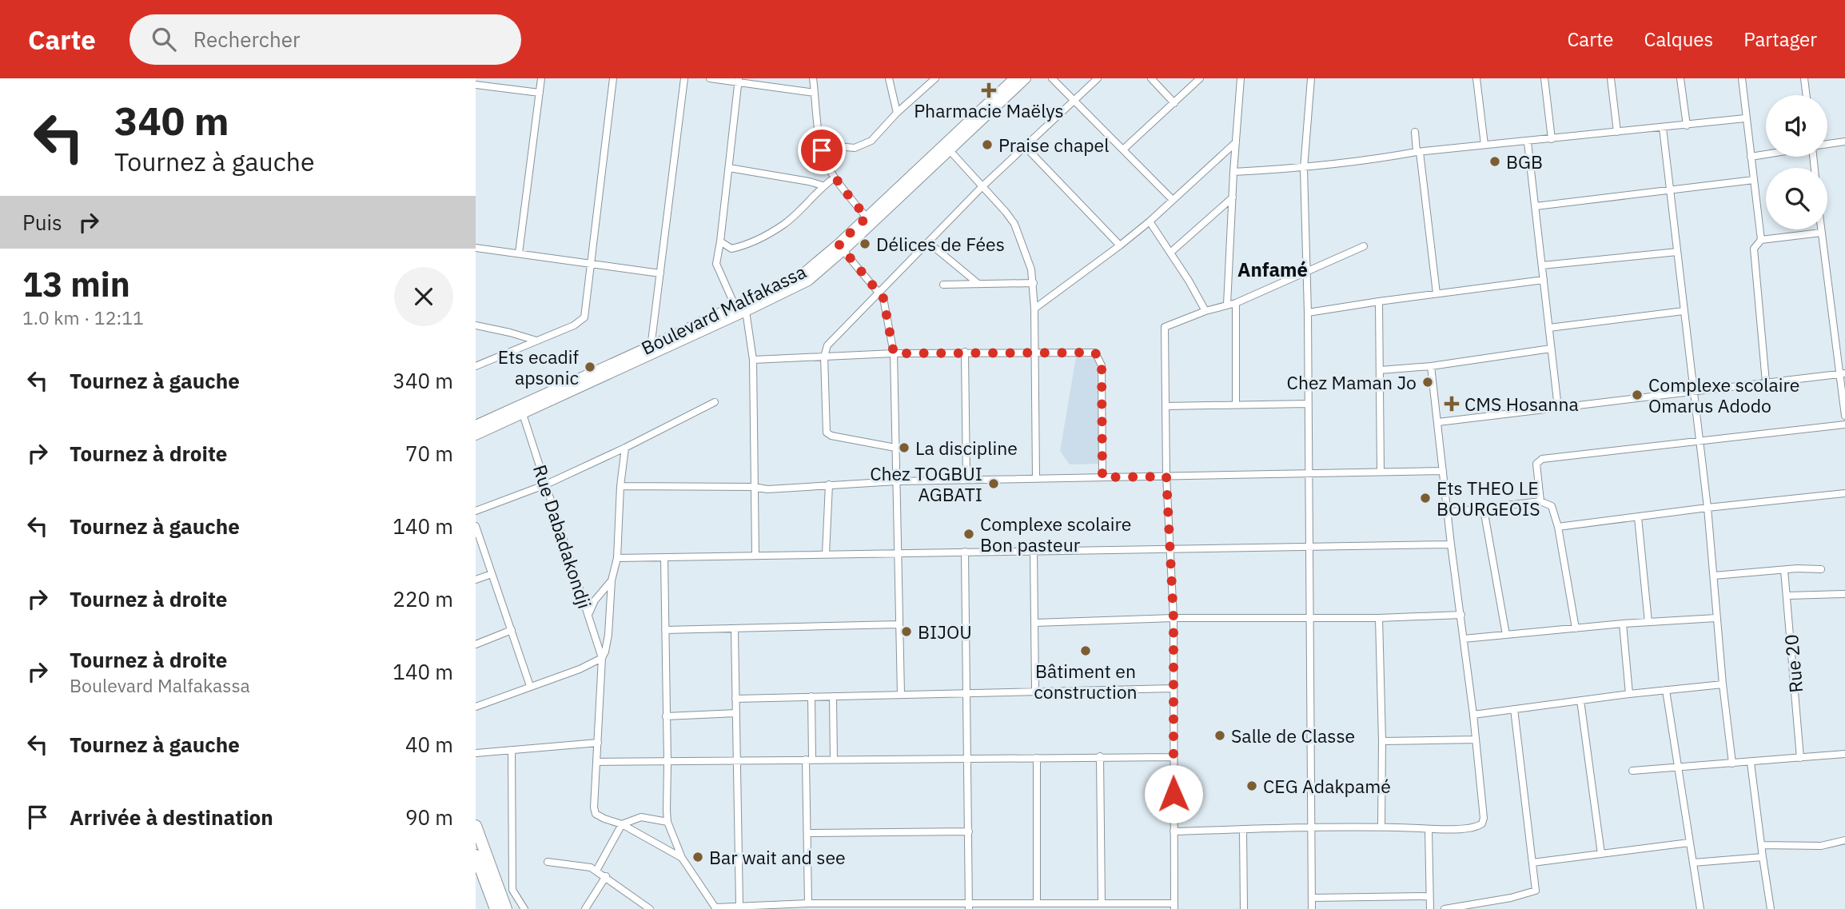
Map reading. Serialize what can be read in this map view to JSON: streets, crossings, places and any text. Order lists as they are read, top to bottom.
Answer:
{
  "streets": {
    "main road": ["Boulevard Malfakassa"],
    "street": ["Rue Dabadakondji", "Rue 20"]
  },
  "districts": ["Anfamé"],
  "places": {
    "health": ["Pharmacie Maëlys", "CMS Hosanna"],
    "other": [
      "Praise chapel",
      "BGB",
      "Délices de Fées",
      "Ets ecadif apsonic",
      "Chez Maman Jo",
      "Complexe scolaire Omarus Adodo",
      "La discipline",
      "Chez TOGBUI AGBATI",
      "Ets THEO LE BOURGEOIS",
      "Complexe scolaire Bon pasteur",
      "BIJOU",
      "Bâtiment en construction",
      "Salle de Classe",
      "CEG Adakpamé",
      "Bar wait and see"
    ]
  },
  "page": {
    "header": "Carte",
    "search": "Rechercher",
    "nav": ["Carte", "Calques", "Partager"],
    "turn": ["340 m", "Tournez à gauche"],
    "then": "Puis",
    "heading": ["13 min", "1.0 km · 12:11"],
    "list": [
      {
        "name": "Tournez à gauche",
        "value": "340 m"
      },
      {
        "name": "Tournez à droite",
        "value": "70 m"
      },
      {
        "name": "Tournez à gauche",
        "value": "140 m"
      },
      {
        "name": "Tournez à droite",
        "value": "220 m"
      },
      {
        "name": "Tournez à droite",
        "note": "Boulevard Malfakassa",
        "value": "140 m"
      },
      {
        "name": "Tournez à gauche",
        "value": "40 m"
      },
      {
        "name": "Arrivée à destination",
        "value": "90 m"
      }
    ]
  }
}
